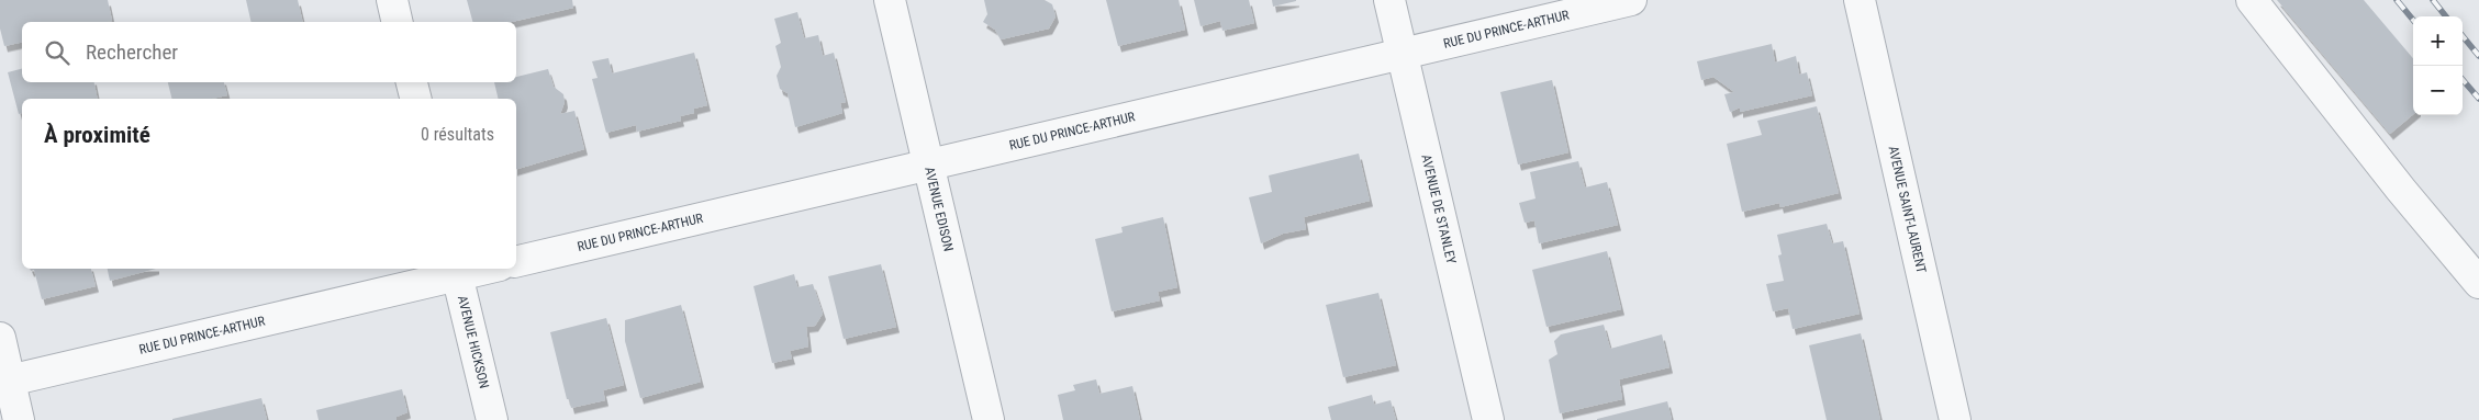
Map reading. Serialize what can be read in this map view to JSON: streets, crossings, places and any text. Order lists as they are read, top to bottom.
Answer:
{
  "streets": {
    "street": [
      "RUE DU PRINCE-ARTHUR",
      "AVENUE EDISON",
      "AVENUE DE STANLEY",
      "AVENUE SAINT-LAURENT",
      "AVENUE HICKSON"
    ]
  },
  "crossings": [
    ["RUE DU PRINCE-ARTHUR", "AVENUE EDISON"],
    ["RUE DU PRINCE-ARTHUR", "AVENUE DE STANLEY"],
    ["RUE DU PRINCE-ARTHUR", "AVENUE HICKSON"]
  ],
  "page": {
    "map_buttons": ["+", "−"],
    "search": "Rechercher",
    "heading": ["À proximité", "0 résultats"]
  }
}
